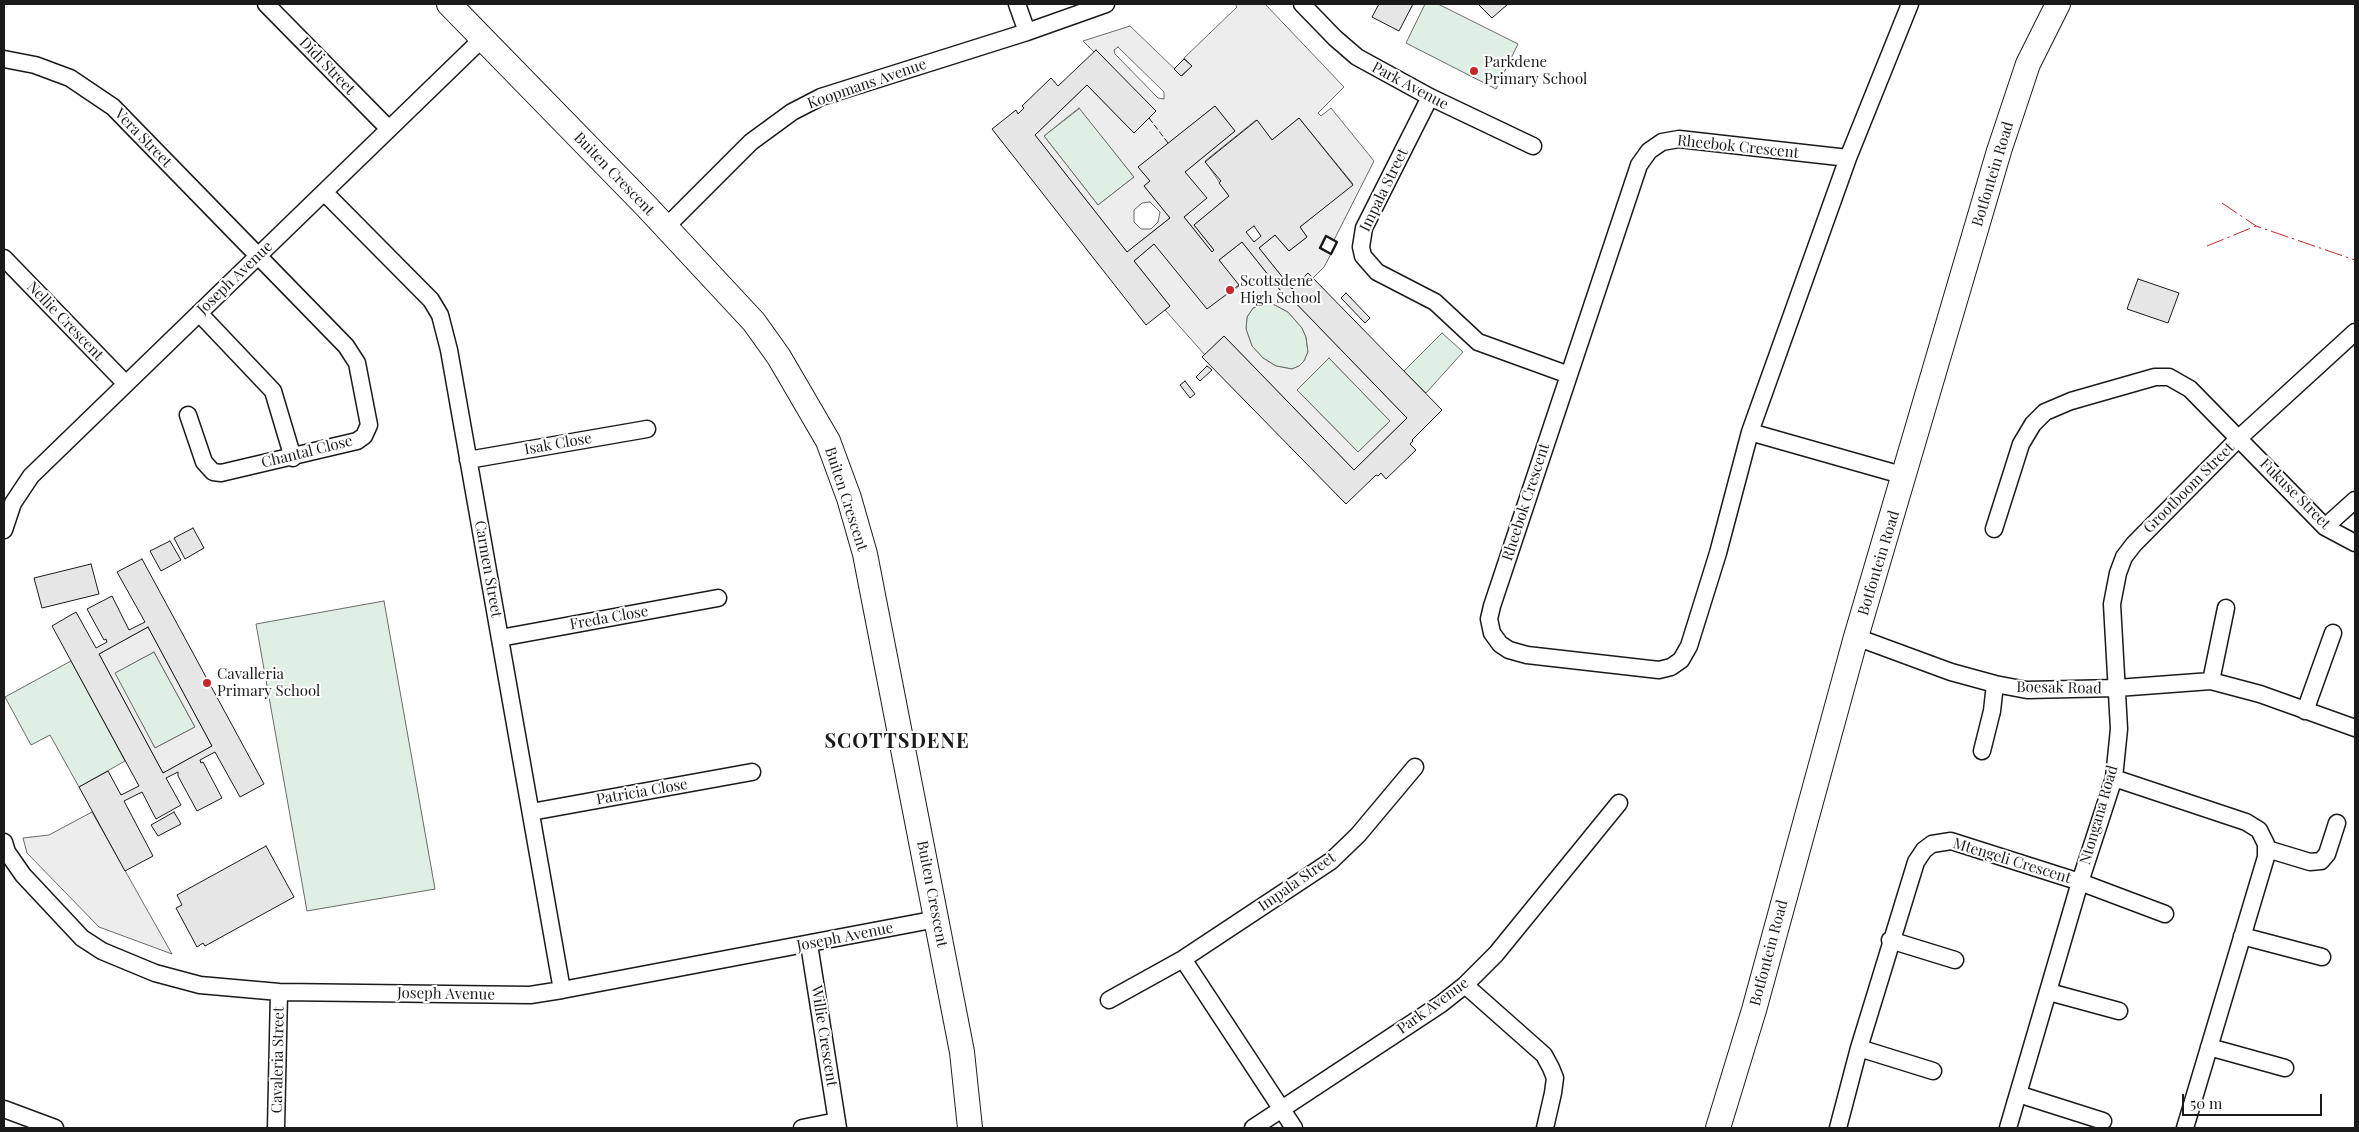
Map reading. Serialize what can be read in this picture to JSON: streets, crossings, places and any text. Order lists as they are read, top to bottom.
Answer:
{
  "streets": {
    "street": [
      "Didi Street",
      "Koopmans Avenue",
      "Park Avenue",
      "Vera Street",
      "Rheebok Crescent",
      "Buiten Crescent",
      "Botfontein Road",
      "Impala Street",
      "Joseph Avenue",
      "Nellie Crescent",
      "Isak Close",
      "Chantal Close",
      "Grootboom Street",
      "Fukuse Street",
      "Carmen Street",
      "Freda Close",
      "Boesak Road",
      "Patricia Close",
      "Ntongana Road",
      "Mtengeli Crescent",
      "Willie Crescent",
      "Cavaleria Street"
    ]
  },
  "crossings": [
    ["Didi Street", "Joseph Avenue"],
    ["Koopmans Avenue", "Buiten Crescent"],
    ["Park Avenue", "Impala Street"],
    ["Vera Street", "Joseph Avenue"],
    ["Vera Street", "Chantal Close"],
    ["Rheebok Crescent", "Impala Street"],
    ["Buiten Crescent", "Joseph Avenue"],
    ["Botfontein Road", "Boesak Road"],
    ["Joseph Avenue", "Nellie Crescent"],
    ["Joseph Avenue", "Chantal Close"],
    ["Joseph Avenue", "Carmen Street"],
    ["Joseph Avenue", "Willie Crescent"],
    ["Joseph Avenue", "Cavaleria Street"],
    ["Isak Close", "Carmen Street"],
    ["Grootboom Street", "Fukuse Street"],
    ["Grootboom Street", "Boesak Road"],
    ["Grootboom Street", "Ntongana Road"],
    ["Carmen Street", "Freda Close"],
    ["Carmen Street", "Patricia Close"],
    ["Boesak Road", "Ntongana Road"],
    ["Ntongana Road", "Mtengeli Crescent"]
  ],
  "districts": ["SCOTTSDENE"],
  "places": ["Parkdene Primary School", "Scottsdene High School", "Cavalleria Primary School"],
  "scale_bar": "50 m"
}
